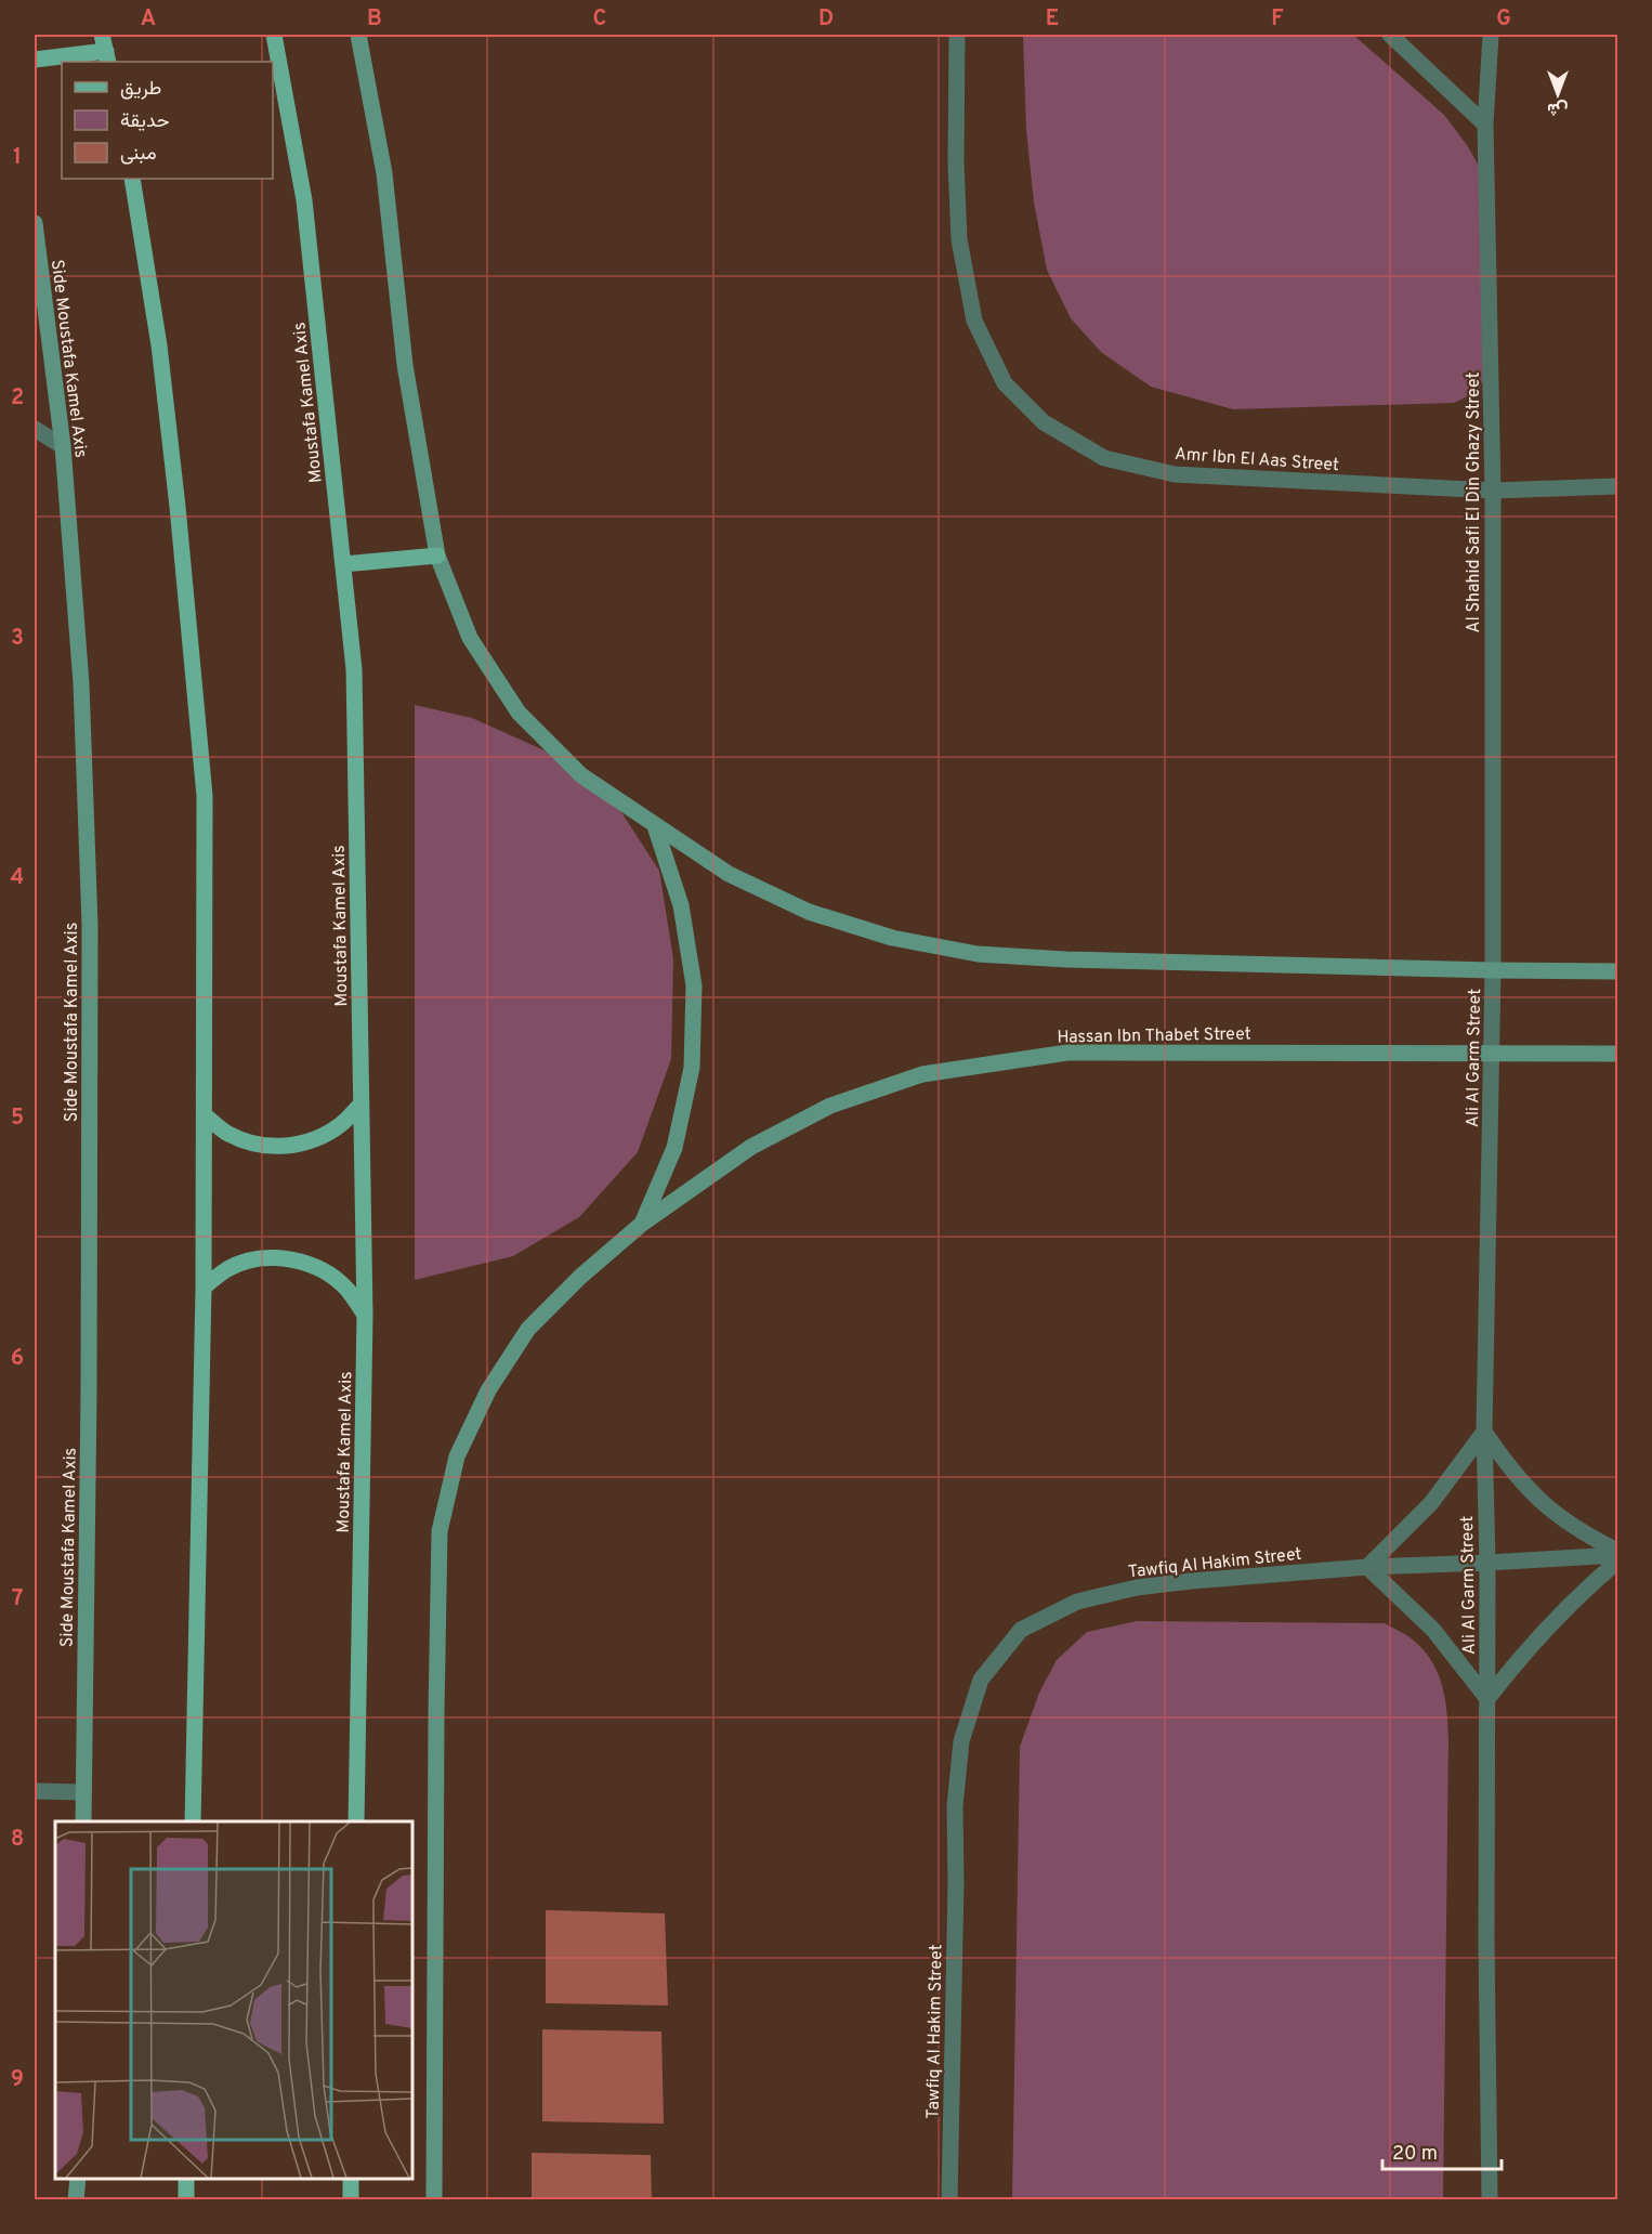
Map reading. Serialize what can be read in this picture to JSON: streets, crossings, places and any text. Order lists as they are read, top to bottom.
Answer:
{
  "streets": {
    "main road": ["Moustafa Kamel Axis"],
    "street": [
      "Side Moustafa Kamel Axis",
      "Amr Ibn El Aas Street",
      "Al Shahid Safi El Din Ghazy Street",
      "Hassan Ibn Thabet Street",
      "Ali Al Garm Street",
      "Tawfiq Al Hakim Street"
    ]
  },
  "crossings": [
    ["Amr Ibn El Aas Street", "Al Shahid Safi El Din Ghazy Street"],
    ["Al Shahid Safi El Din Ghazy Street", "Ali Al Garm Street"],
    ["Hassan Ibn Thabet Street", "Ali Al Garm Street"],
    ["Ali Al Garm Street", "Tawfiq Al Hakim Street"]
  ],
  "legend": ["طريق", "حديقة", "مبنى"],
  "scale_bar": "20 m",
  "north": "bottom",
  "grid": {
    "columns": [
      "A",
      "B",
      "C",
      "D",
      "E",
      "F",
      "G"
    ],
    "rows": [
      "1",
      "2",
      "3",
      "4",
      "5",
      "6",
      "7",
      "8",
      "9"
    ]
  }
}
